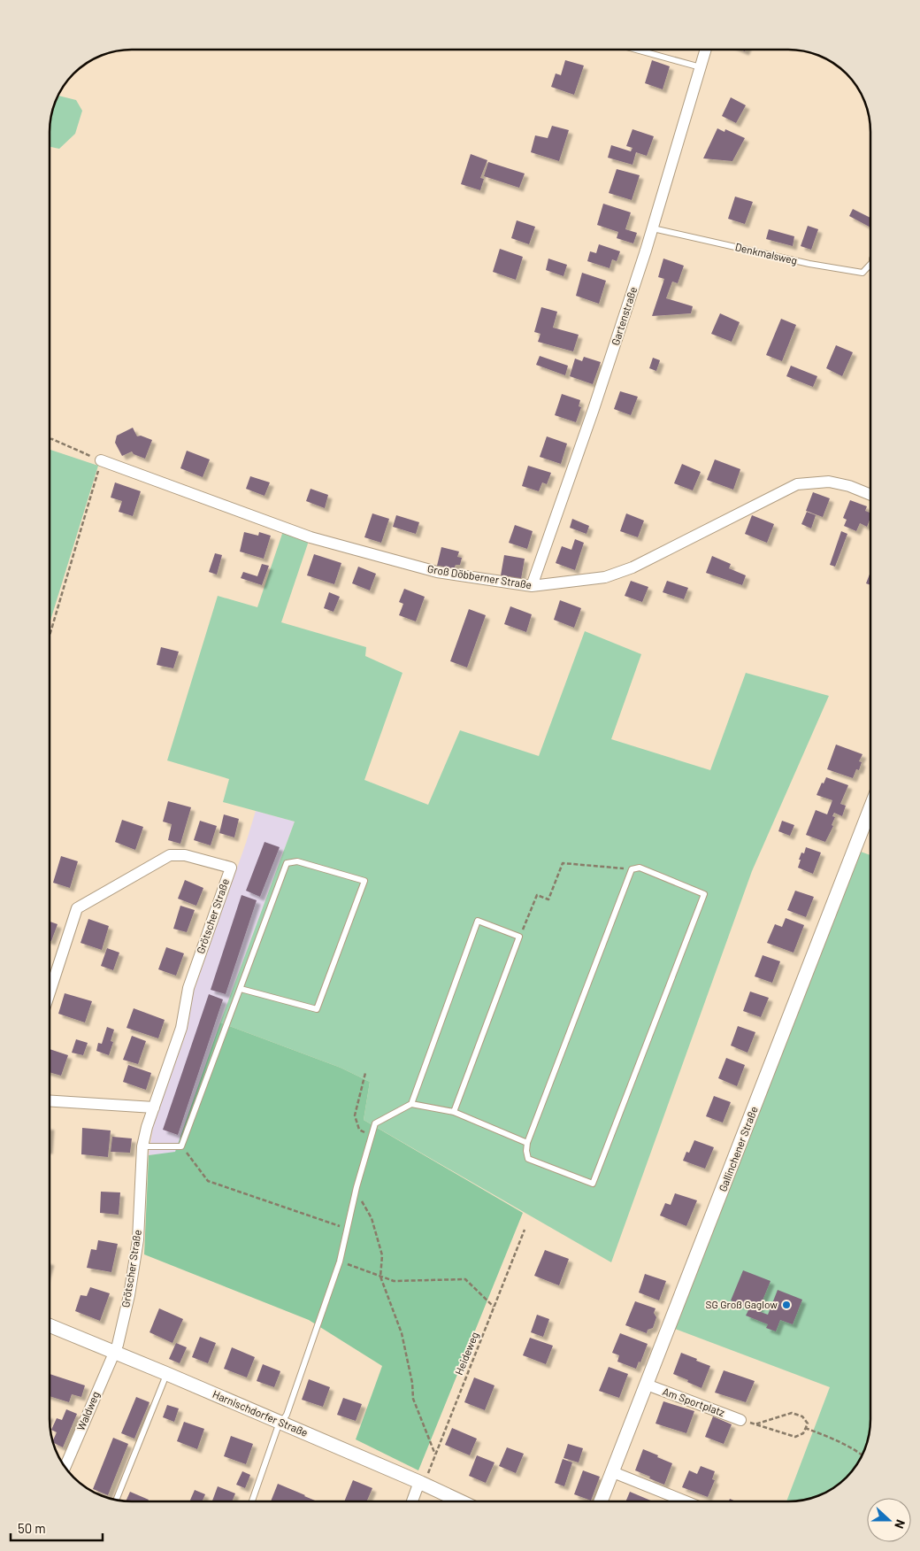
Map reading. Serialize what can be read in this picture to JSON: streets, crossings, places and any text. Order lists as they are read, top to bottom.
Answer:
{
  "streets": {
    "street": [
      "Gartenstraße",
      "Groß Döbberner Straße",
      "Grötscher Straße",
      "Gallinchener Straße",
      "Am Sportplatz",
      "Waldweg",
      "Harnischdorfer Straße"
    ],
    "lane": ["Denkmalsweg"],
    "path": ["Heideweg"]
  },
  "crossings": [
    ["Denkmalsweg", "Gartenstraße"],
    ["Gartenstraße", "Groß Döbberner Straße"],
    ["Grötscher Straße", "Waldweg"],
    ["Grötscher Straße", "Harnischdorfer Straße"],
    ["Gallinchener Straße", "Am Sportplatz"],
    ["Heideweg", "Harnischdorfer Straße"],
    ["Waldweg", "Harnischdorfer Straße"]
  ],
  "places": ["SG Groß Gaglow"],
  "scale_bar": "50 m",
  "north": "right"
}
